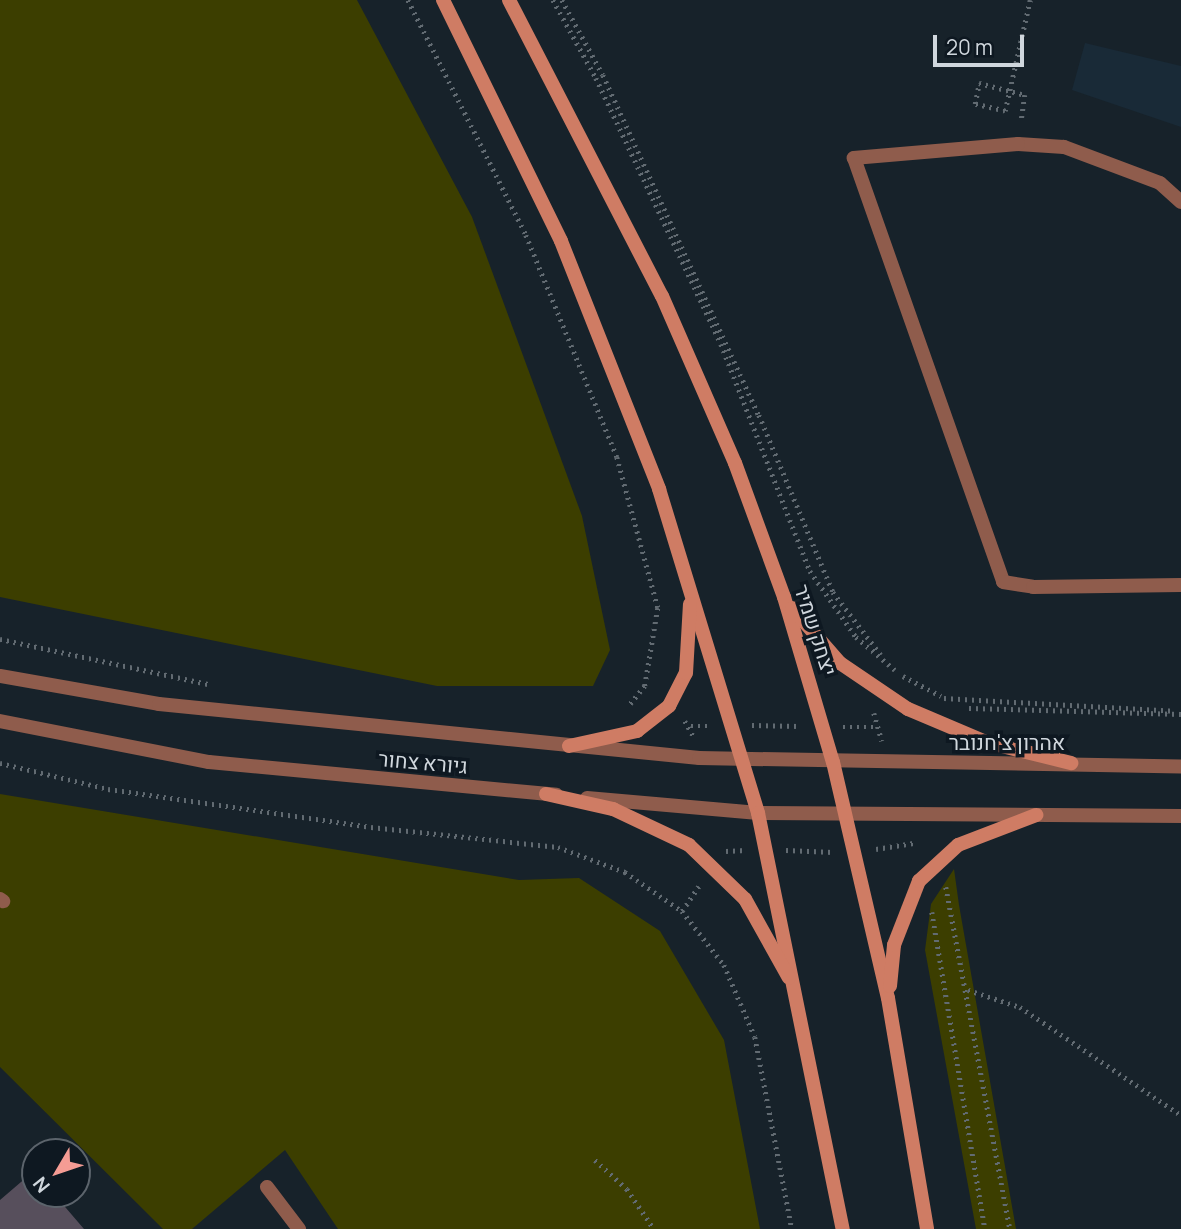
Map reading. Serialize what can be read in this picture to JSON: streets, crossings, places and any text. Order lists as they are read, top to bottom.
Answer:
{
  "streets": {
    "main road": ["יצחק שמיר"],
    "street": ["אהרון צ'חנובר", "גיורא צחור"]
  },
  "crossings": [
    ["יצחק שמיר", "אהרון צ'חנובר"],
    ["יצחק שמיר", "גיורא צחור"],
    ["אהרון צ'חנובר", "גיורא צחור"]
  ],
  "scale_bar": "20 m",
  "north": "bottom left"
}
